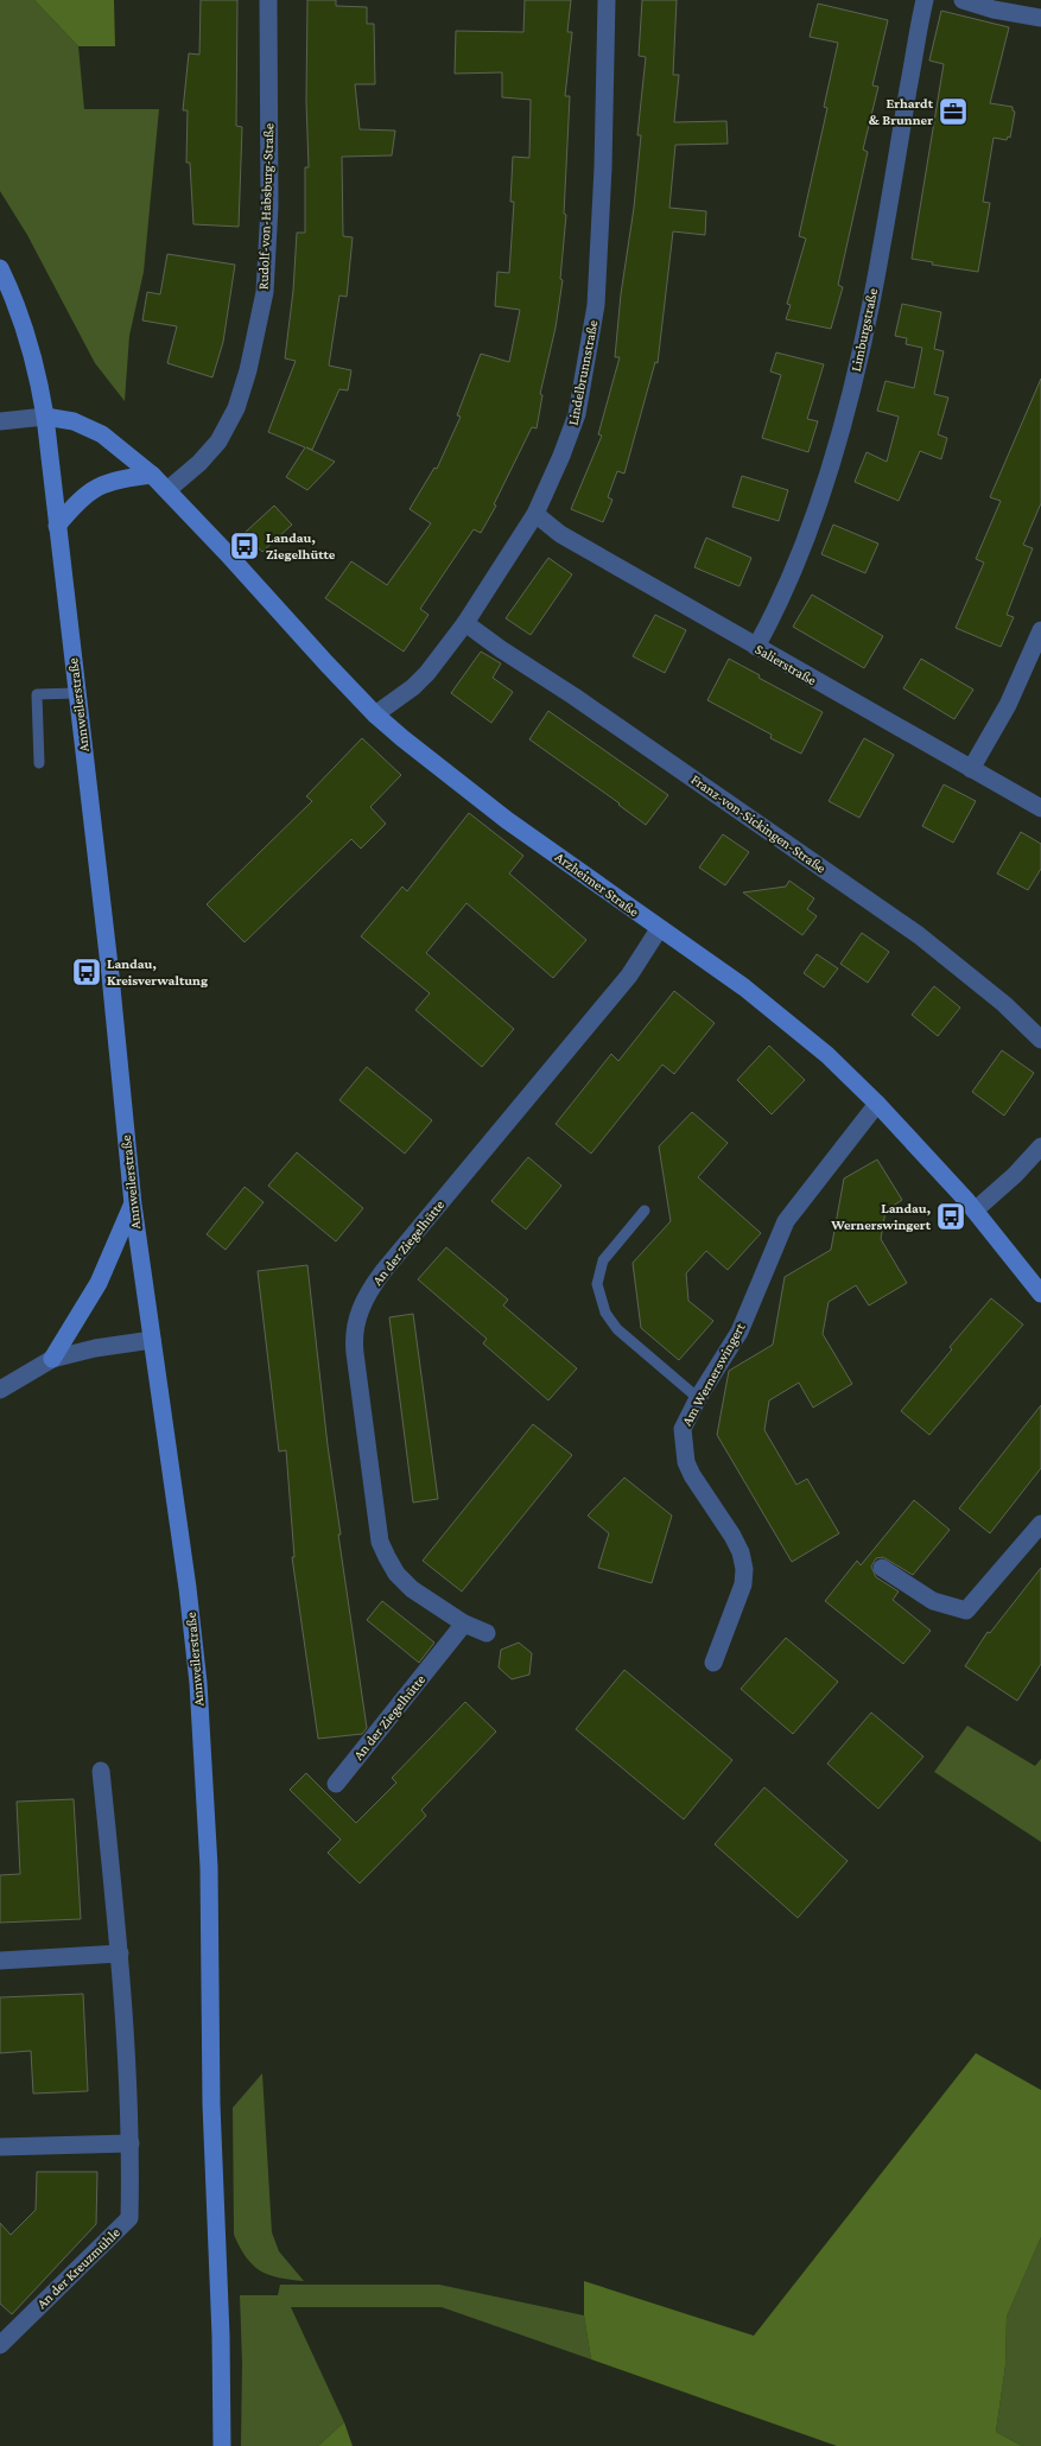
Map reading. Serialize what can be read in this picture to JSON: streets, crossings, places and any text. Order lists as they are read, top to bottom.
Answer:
{
  "streets": {
    "street": [
      "Rudolf-von-Habsburg-Straße",
      "Limburgstraße",
      "Lindelbrunnstraße",
      "Salierstraße",
      "Annweilerstraße",
      "Franz-von-Sickingen-Straße",
      "Arzheimer Straße",
      "An der Ziegelhütte",
      "Am Wernerswingert",
      "An der Kreuzmühle"
    ]
  },
  "crossings": [
    ["Rudolf-von-Habsburg-Straße", "Arzheimer Straße"],
    ["Limburgstraße", "Salierstraße"],
    ["Lindelbrunnstraße", "Salierstraße"],
    ["Lindelbrunnstraße", "Franz-von-Sickingen-Straße"],
    ["Lindelbrunnstraße", "Arzheimer Straße"],
    ["Annweilerstraße", "Arzheimer Straße"],
    ["Arzheimer Straße", "An der Ziegelhütte"],
    ["Arzheimer Straße", "Am Wernerswingert"]
  ],
  "places": {
    "office": ["Erhardt & Brunner"],
    "bus stop": ["Landau, Ziegelhütte", "Landau, Kreisverwaltung", "Landau, Wernerswingert"]
  }
}
